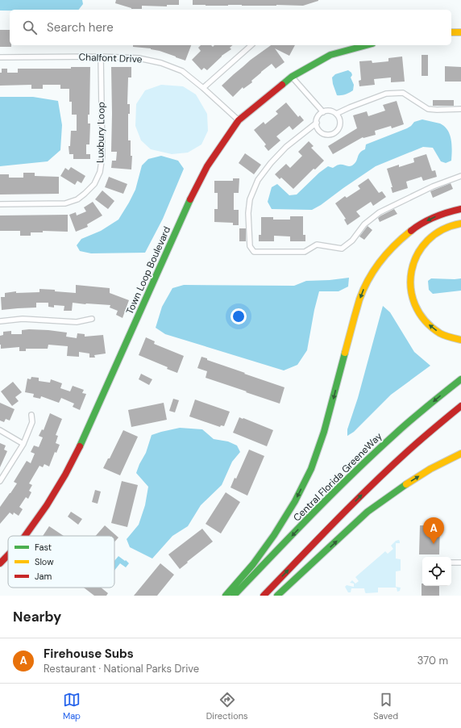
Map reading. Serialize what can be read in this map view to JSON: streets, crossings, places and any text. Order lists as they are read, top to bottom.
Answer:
{
  "streets": {
    "main road": ["Town Loop Boulevard", "Central Florida GreeneWay"],
    "street": ["Chalfont Drive", "Luxbury Loop"]
  },
  "crossings": [
    ["Chalfont Drive", "Luxbury Loop"],
    ["Chalfont Drive", "Town Loop Boulevard"]
  ],
  "legend": ["Fast", "Slow", "Jam"],
  "page": {
    "search": "Search here",
    "pins": "A",
    "heading": "Nearby",
    "list": [
      {
        "mark": "A",
        "name": "Firehouse Subs",
        "note": "Restaurant · National Parks Drive",
        "value": "370 m"
      }
    ],
    "nav": ["Map", "Directions", "Saved"]
  }
}
